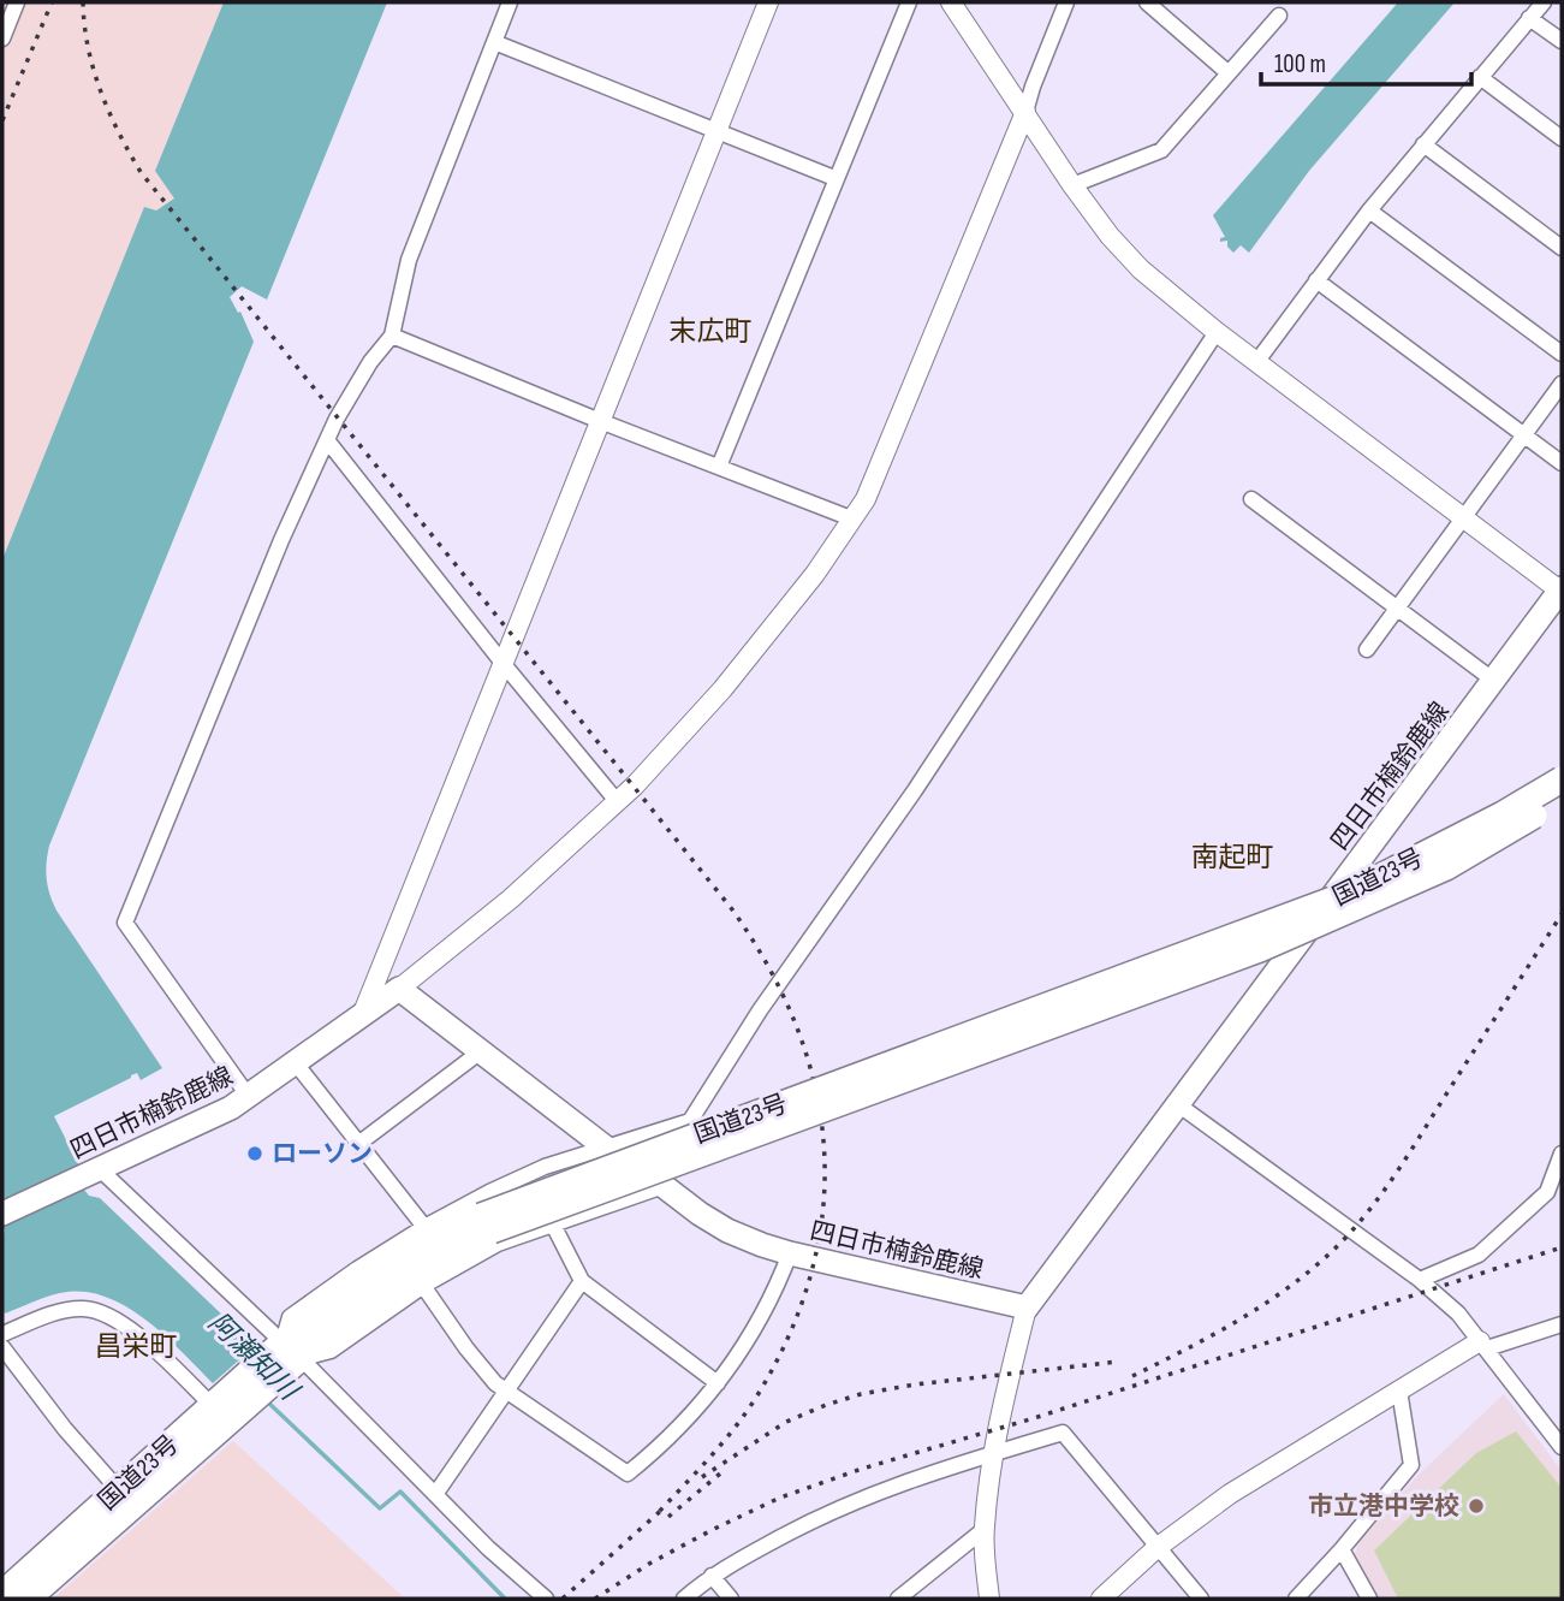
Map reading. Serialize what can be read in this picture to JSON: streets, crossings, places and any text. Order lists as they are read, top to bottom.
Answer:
{
  "streets": {
    "highway": ["国道23号"],
    "main road": ["四日市楠鈴鹿線"]
  },
  "districts": ["末広町", "南起町", "昌栄町"],
  "water": ["阿瀬知川"],
  "places": ["ローソン", "市立港中学校"],
  "scale_bar": "100 m"
}
